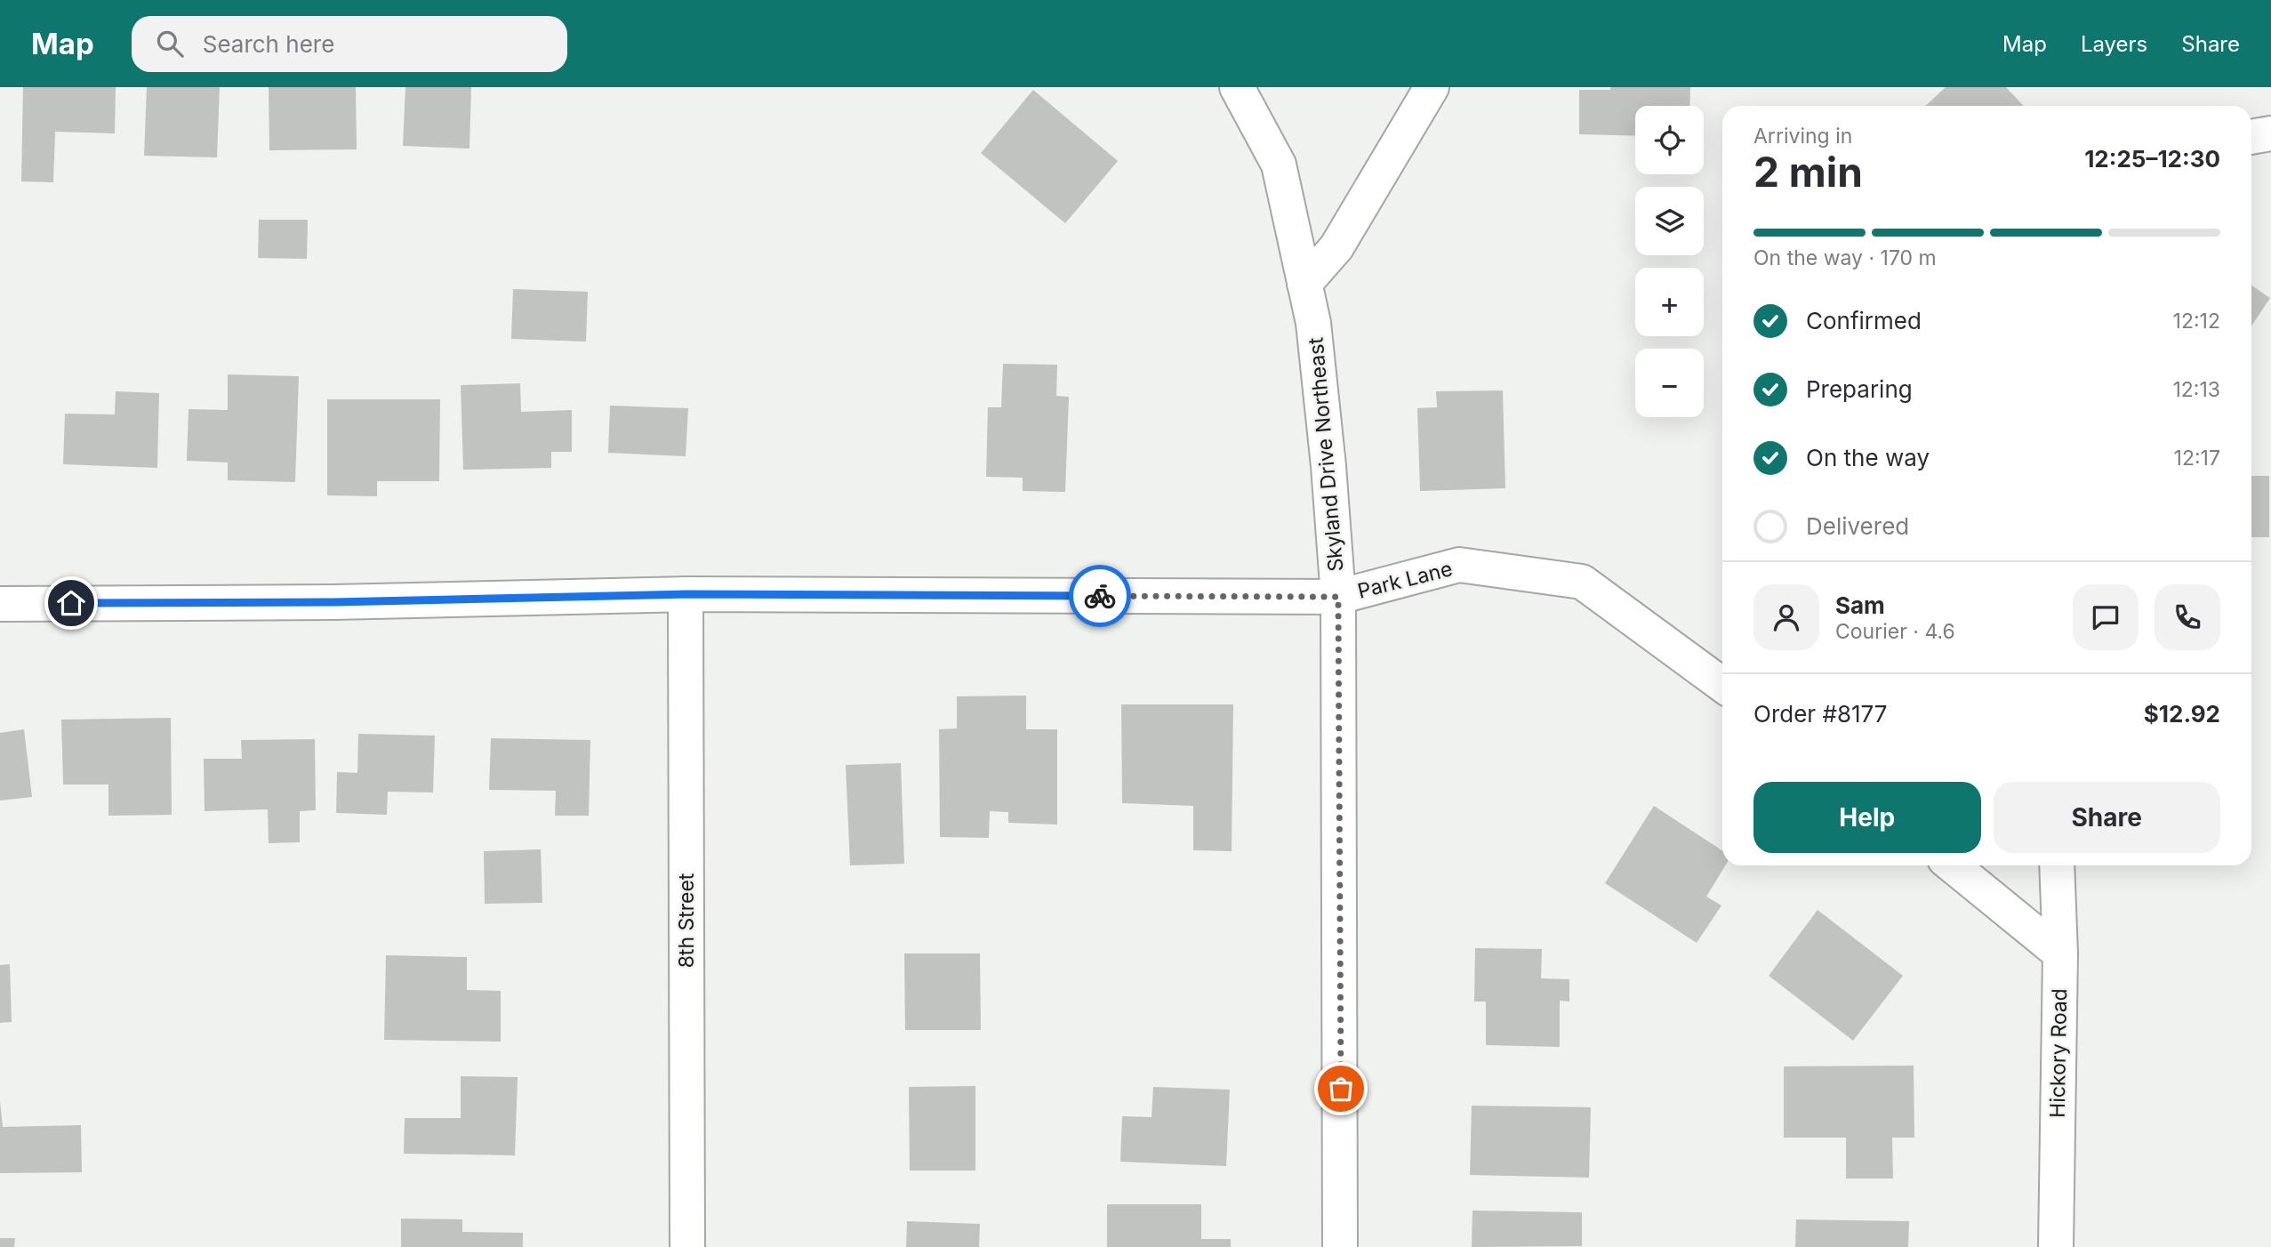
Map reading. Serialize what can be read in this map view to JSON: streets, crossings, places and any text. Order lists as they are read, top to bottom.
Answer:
{
  "streets": {
    "street": [
      "Skyland Drive Northeast",
      "Park Lane",
      "8th Street",
      "Hickory Road"
    ]
  },
  "crossings": [
    ["Skyland Drive Northeast", "Park Lane"],
    ["Park Lane", "8th Street"]
  ],
  "page": {
    "header": "Map",
    "search": "Search here",
    "nav": ["Map", "Layers", "Share"],
    "map_buttons": ["+", "−"],
    "heading": ["2 min", "Arriving in", "12:25–12:30"],
    "panel": [
      "Sam",
      "Courier · 4.6",
      "Order #8177",
      "$12.92"
    ],
    "bar": "On the way · 170 m",
    "list": [
      ["Confirmed", "12:12"],
      ["Preparing", "12:13"],
      ["On the way", "12:17"],
      "Delivered"
    ],
    "buttons": ["Help", "Share"]
  }
}
